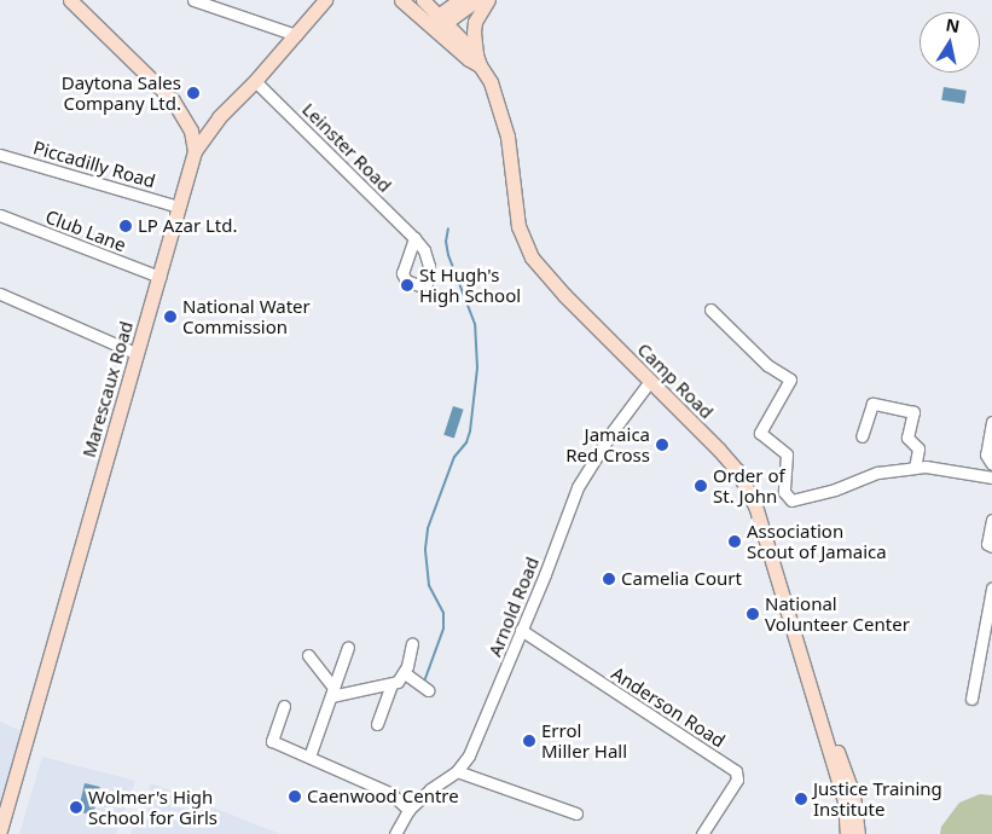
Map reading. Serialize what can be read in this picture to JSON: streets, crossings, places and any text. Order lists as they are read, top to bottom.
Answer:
{
  "streets": {
    "main road": ["Camp Road", "Marescaux Road"],
    "street": [
      "Leinster Road",
      "Piccadilly Road",
      "Club Lane",
      "Arnold Road",
      "Anderson Road"
    ]
  },
  "crossings": [
    ["Leinster Road", "Marescaux Road"],
    ["Piccadilly Road", "Marescaux Road"],
    ["Club Lane", "Marescaux Road"],
    ["Camp Road", "Arnold Road"],
    ["Arnold Road", "Anderson Road"]
  ],
  "places": [
    "Daytona Sales Company Ltd.",
    "LP Azar Ltd.",
    "St Hugh's High School",
    "National Water Commission",
    "Jamaica Red Cross",
    "Order of St. John",
    "Association Scout of Jamaica",
    "Camelia Court",
    "National Volunteer Center",
    "Errol Miller Hall",
    "Caenwood Centre",
    "Justice Training Institute",
    "Wolmer's High School for Girls"
  ],
  "north": "top"
}
